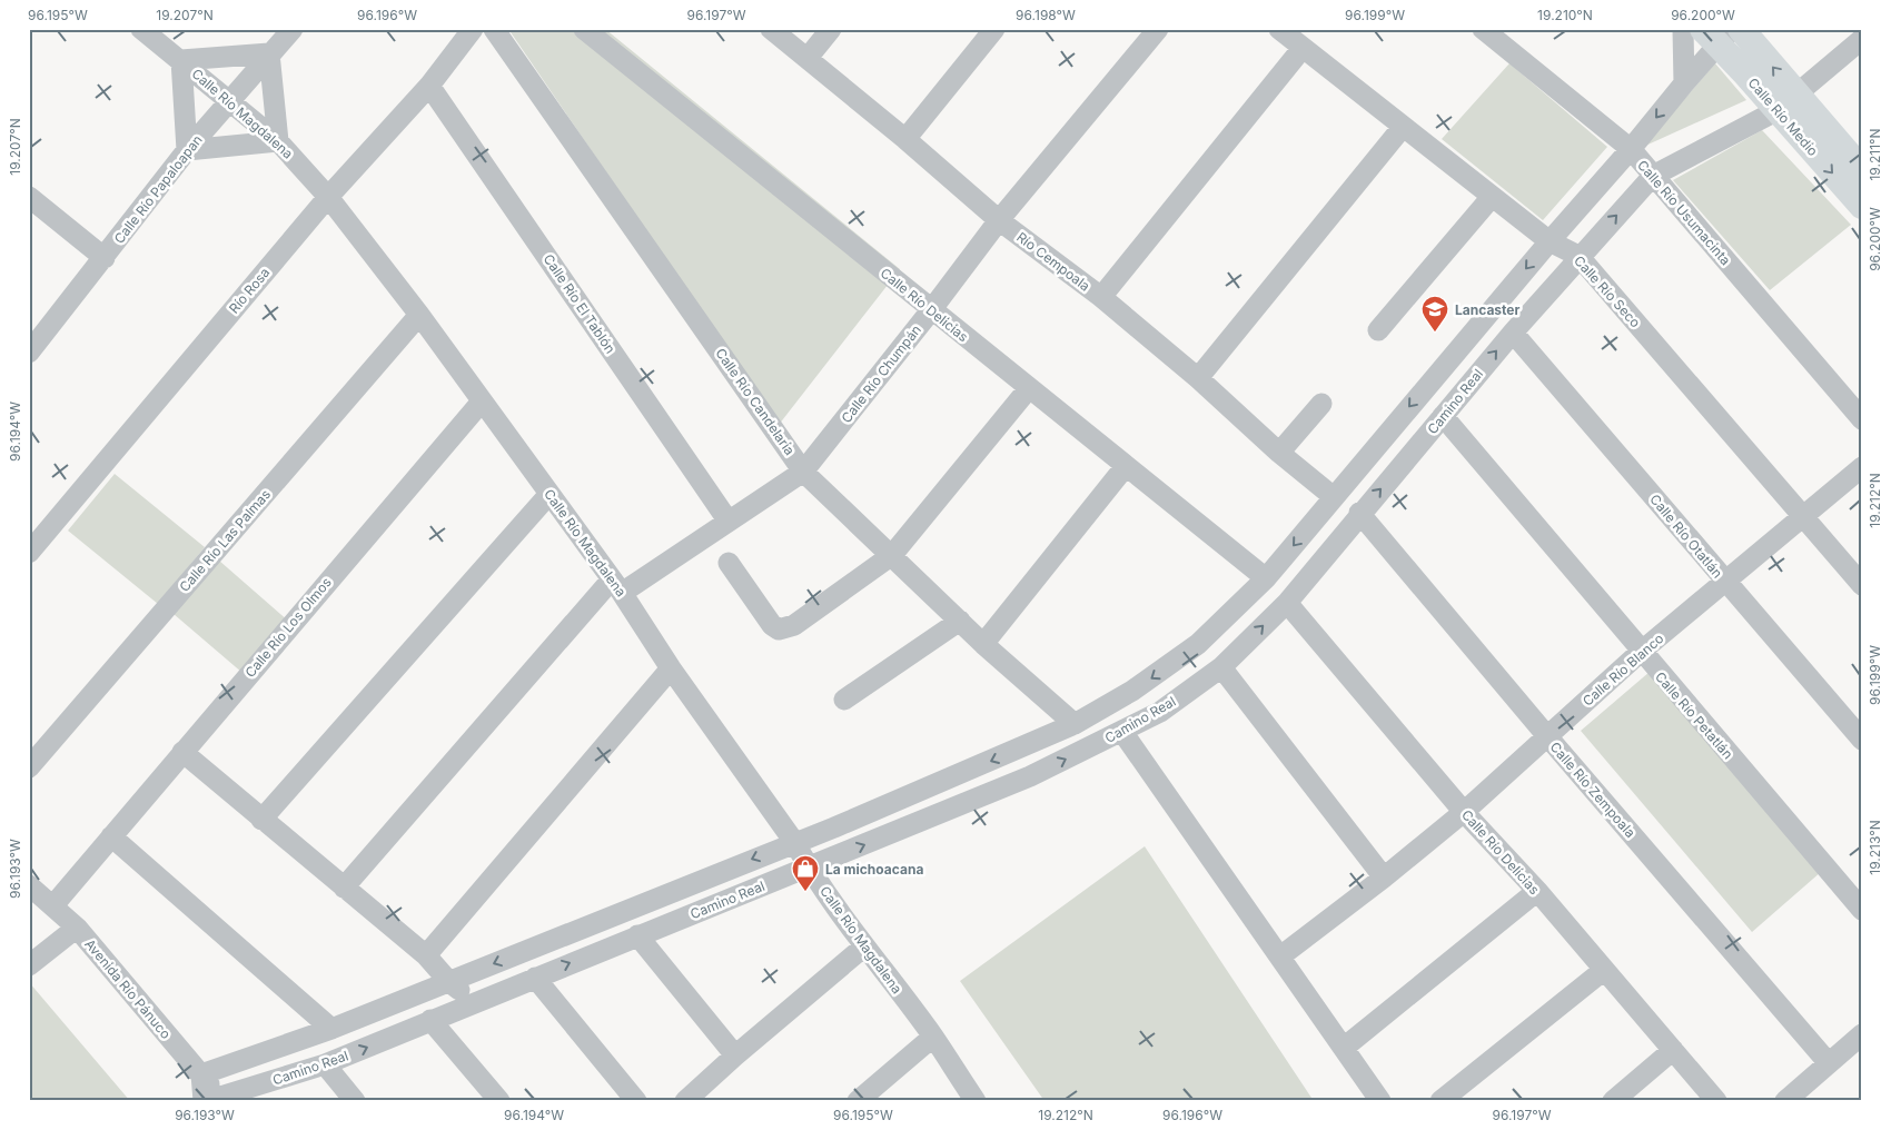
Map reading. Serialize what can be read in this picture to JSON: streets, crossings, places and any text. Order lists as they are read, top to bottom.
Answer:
{
  "streets": {
    "main road": ["Calle Río Medio"],
    "street": [
      "Calle Río Magdalena",
      "Calle Río Papaloapan",
      "Calle Río Usumacinta",
      "Río Cempoala",
      "Río Rosa",
      "Calle Río Seco",
      "Calle Río El Tablón",
      "Calle Río Delicias",
      "Calle Río Chumpán",
      "Calle Río Candelaria",
      "Camino Real",
      "Calle Río Otatlán",
      "Calle Río Las Palmas",
      "Calle Río Los Olmos",
      "Calle Río Blanco",
      "Calle Río Petatlán",
      "Calle Río Zempoala",
      "Avenida Río Pánuco"
    ]
  },
  "crossings": [
    ["Calle Río Magdalena", "Calle Río Papaloapan"],
    ["Calle Río Magdalena", "Río Rosa"],
    ["Calle Río Magdalena", "Calle Río Chumpán"],
    ["Calle Río Magdalena", "Camino Real"],
    ["Calle Río Magdalena", "Calle Río Las Palmas"],
    ["Calle Río Magdalena", "Calle Río Los Olmos"],
    ["Calle Río Medio", "Camino Real"],
    ["Calle Río Usumacinta", "Camino Real"],
    ["Río Cempoala", "Calle Río Chumpán"],
    ["Río Cempoala", "Camino Real"],
    ["Río Rosa", "Calle Río El Tablón"],
    ["Calle Río Seco", "Camino Real"],
    ["Calle Río Seco", "Calle Río Blanco"],
    ["Calle Río El Tablón", "Calle Río Chumpán"],
    ["Calle Río Delicias", "Calle Río Chumpán"],
    ["Calle Río Delicias", "Camino Real"],
    ["Calle Río Delicias", "Calle Río Blanco"],
    ["Calle Río Chumpán", "Calle Río Candelaria"],
    ["Calle Río Candelaria", "Camino Real"],
    ["Camino Real", "Calle Río Otatlán"],
    ["Camino Real", "Calle Río Petatlán"],
    ["Camino Real", "Calle Río Zempoala"],
    ["Camino Real", "Avenida Río Pánuco"],
    ["Calle Río Otatlán", "Calle Río Blanco"],
    ["Calle Río Los Olmos", "Avenida Río Pánuco"],
    ["Calle Río Blanco", "Calle Río Petatlán"],
    ["Calle Río Blanco", "Calle Río Zempoala"]
  ],
  "places": {
    "school or university": ["Lancaster"],
    "shop": ["La michoacana"]
  },
  "coordinates": [
    "96.195°W",
    "19.207°N",
    "96.196°W",
    "96.197°W",
    "96.198°W",
    "96.199°W",
    "19.210°N",
    "96.200°W",
    "19.211°N",
    "96.194°W",
    "19.212°N",
    "19.213°N",
    "96.193°W"
  ]
}
